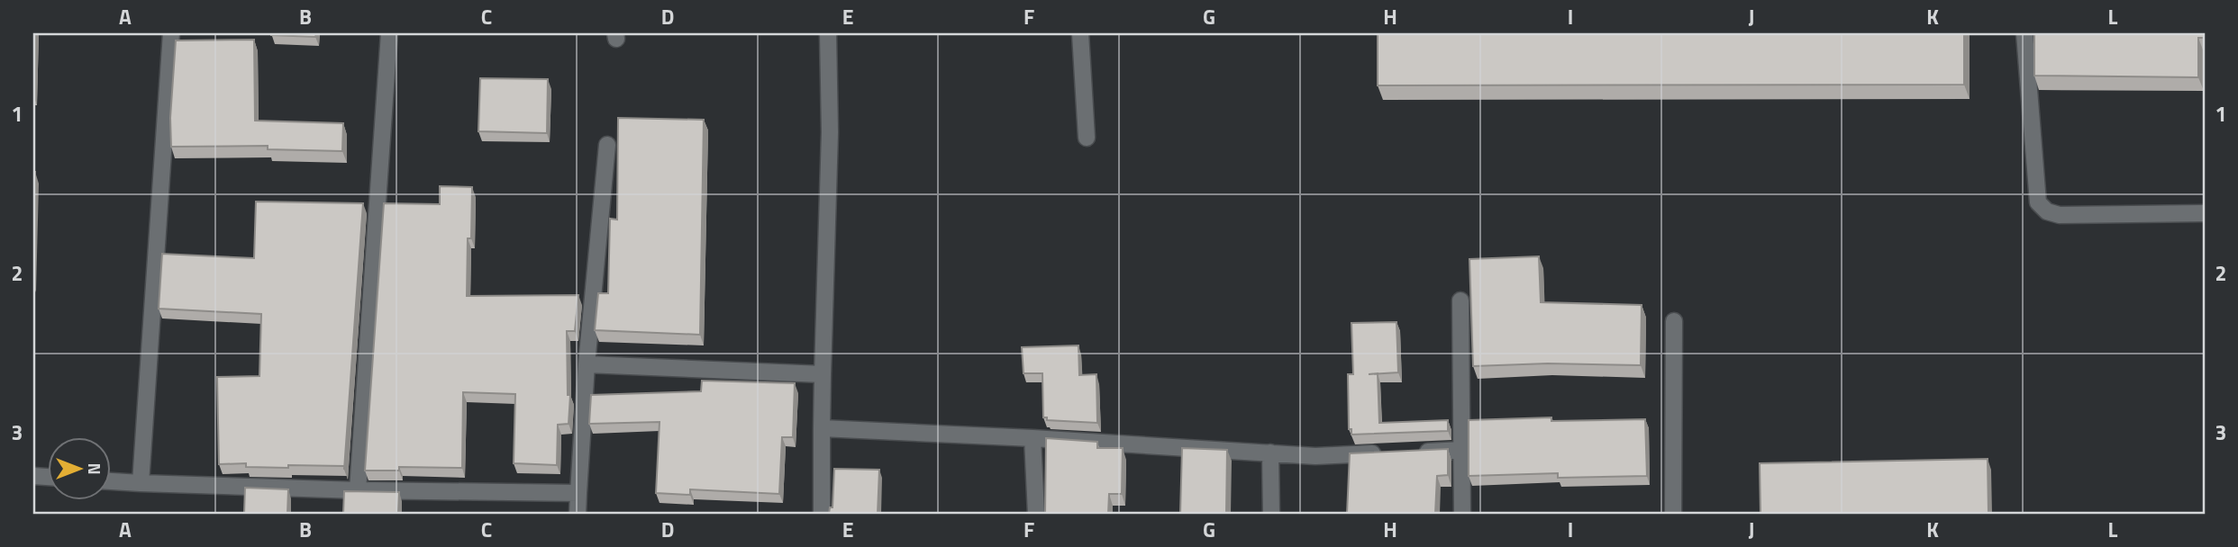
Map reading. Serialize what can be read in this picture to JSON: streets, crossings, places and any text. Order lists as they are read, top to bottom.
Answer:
{
  "north": "right",
  "grid": {
    "columns": [
      "A",
      "B",
      "C",
      "D",
      "E",
      "F",
      "G",
      "H",
      "I",
      "J",
      "K",
      "L"
    ],
    "rows": ["1", "2", "3"]
  }
}
